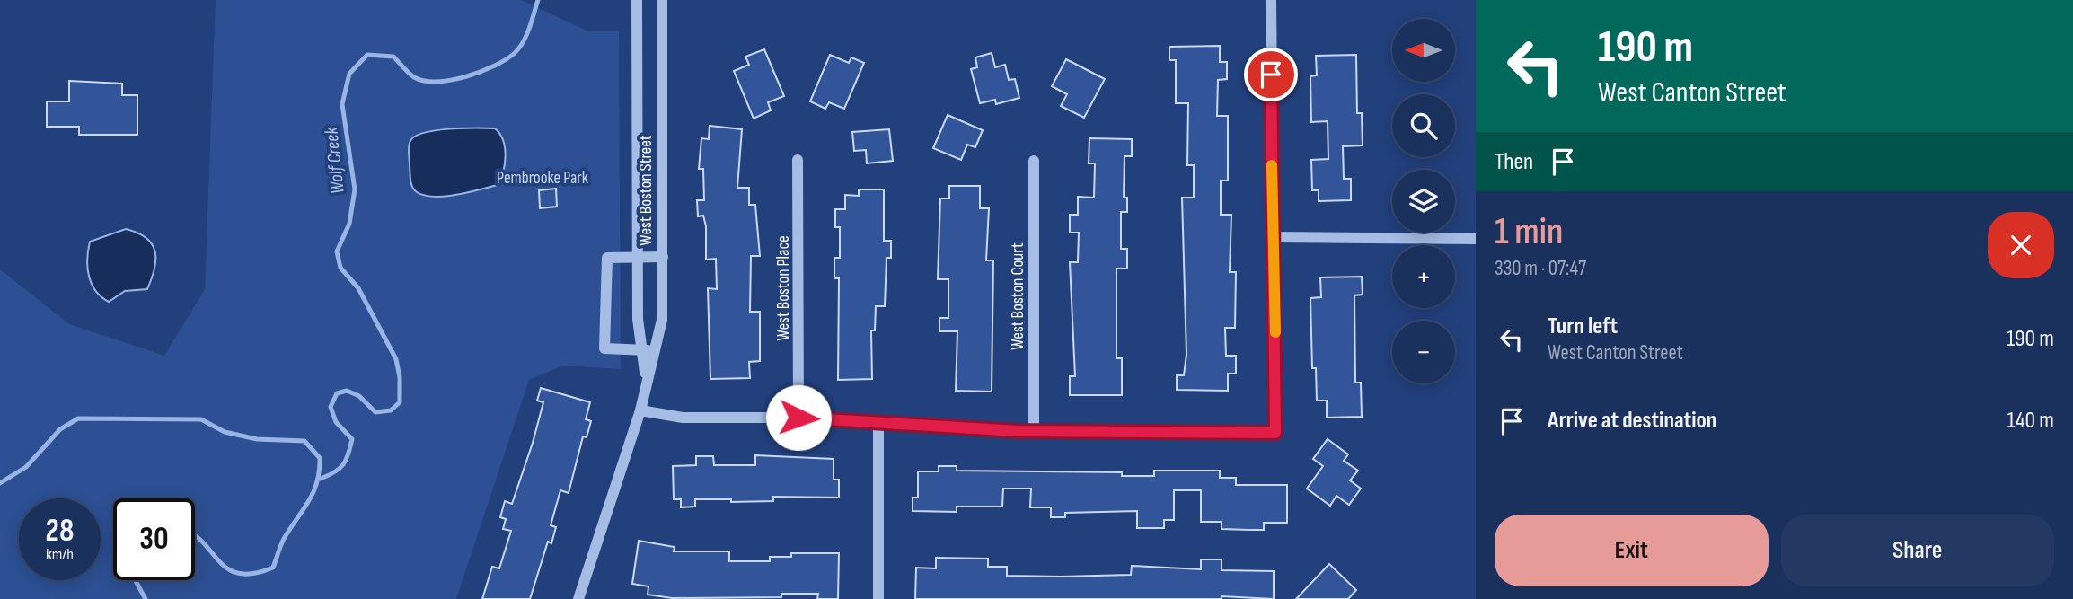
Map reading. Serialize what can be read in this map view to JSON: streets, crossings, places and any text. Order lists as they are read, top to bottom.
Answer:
{
  "streets": {
    "street": ["West Boston Street", "West Boston Place", "West Boston Court"]
  },
  "water": ["Wolf Creek"],
  "parks": ["Pembrooke Park"],
  "north": "left",
  "page": {
    "turn": ["190 m", "West Canton Street"],
    "map_buttons": ["+", "−"],
    "then": "Then",
    "heading": ["1 min", "330 m · 07:47"],
    "list": [
      {
        "name": "Turn left",
        "note": "West Canton Street",
        "value": "190 m"
      },
      {
        "name": "Arrive at destination",
        "value": "140 m"
      }
    ],
    "speed": "28 km/h",
    "limit": "30",
    "buttons": ["Exit", "Share"]
  }
}
